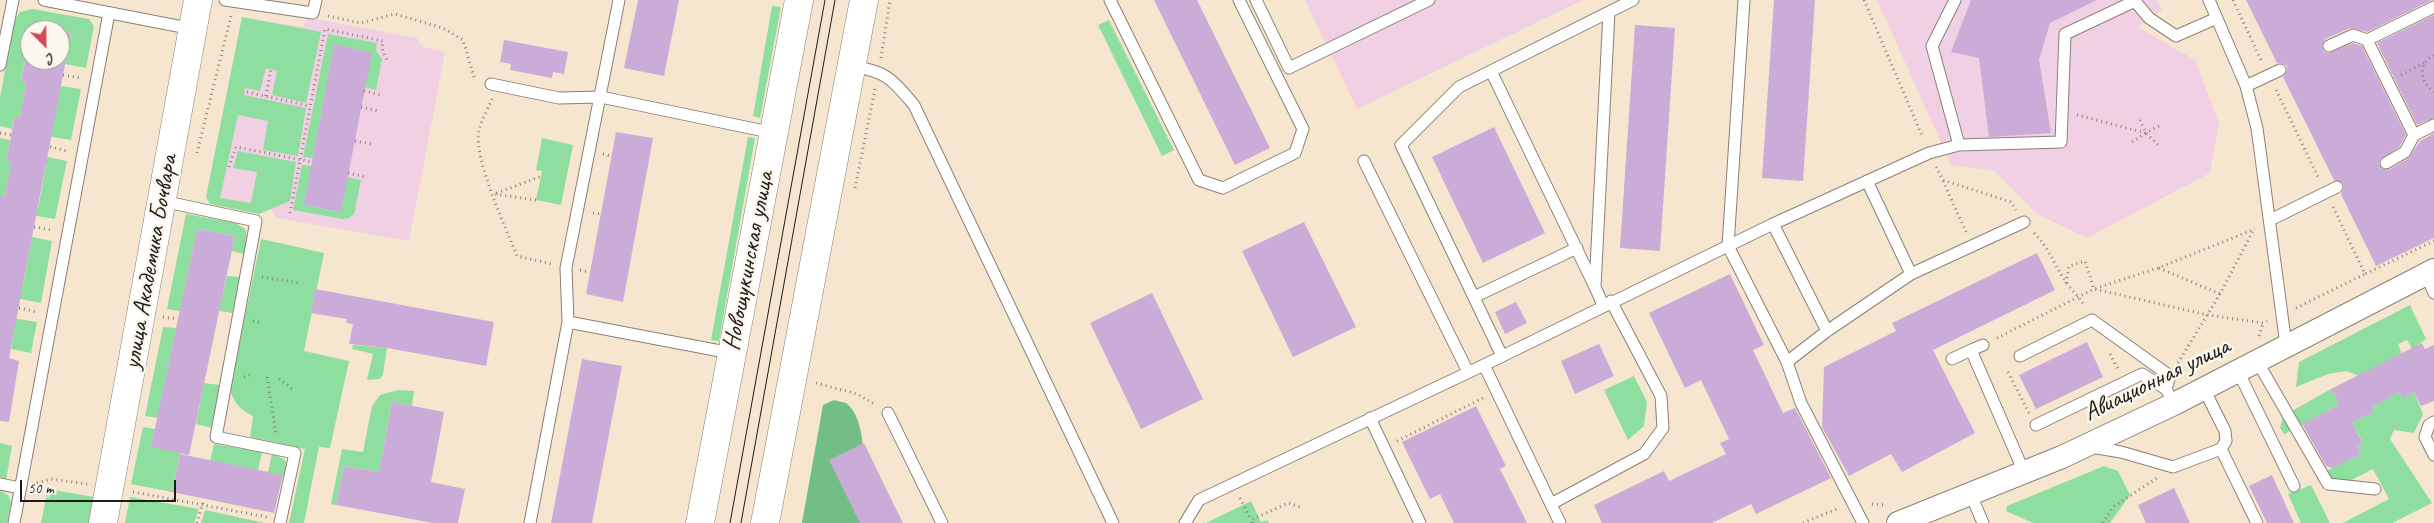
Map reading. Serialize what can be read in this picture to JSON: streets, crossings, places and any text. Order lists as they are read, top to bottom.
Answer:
{
  "streets": {
    "main road": ["Новощукинская улица", "улица Академика Бочвара"],
    "street": ["Авиационная улица"]
  },
  "scale_bar": "50 m",
  "north": "bottom right"
}
